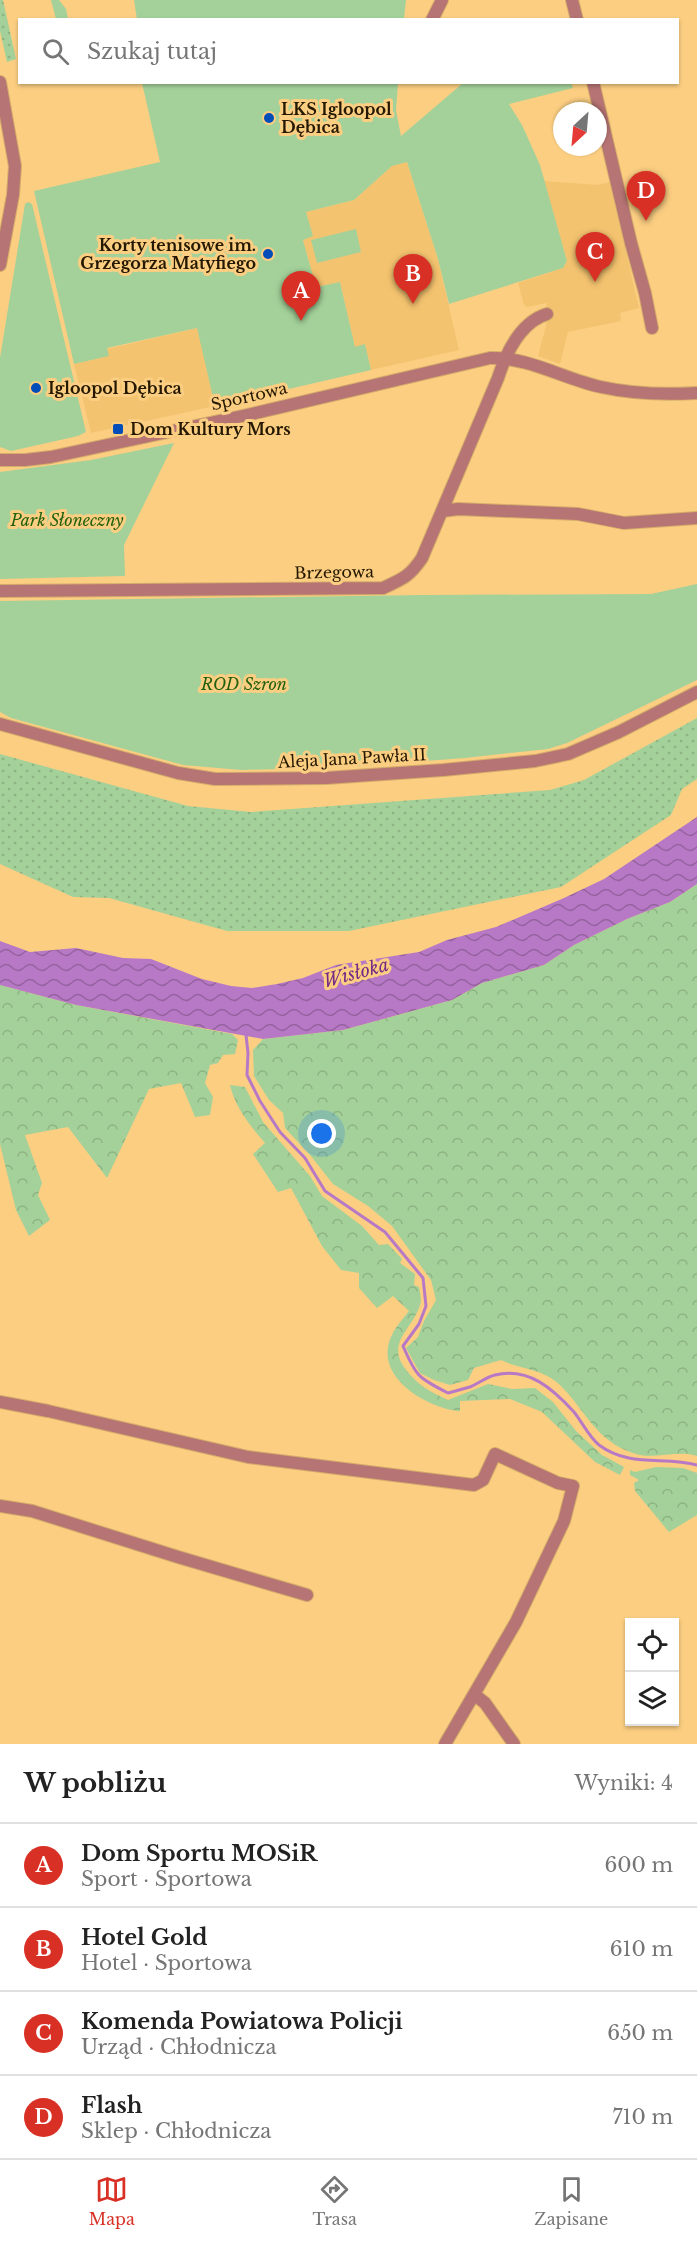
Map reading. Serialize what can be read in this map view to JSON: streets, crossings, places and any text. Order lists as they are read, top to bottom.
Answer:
{
  "streets": {
    "street": ["Sportowa", "Brzegowa", "Aleja Jana Pawła II"]
  },
  "water": ["Wisłoka"],
  "parks": ["Park Słoneczny", "ROD Szron"],
  "places": {
    "other": ["LKS Igloopol Dębica", "Korty tenisowe im. Grzegorza Matyfiego", "Igloopol Dębica"],
    "transit": ["Dom Kultury Mors"]
  },
  "north": "bottom left",
  "page": {
    "search": "Szukaj tutaj",
    "pins": [
      "D",
      "C",
      "B",
      "A"
    ],
    "heading": ["W pobliżu", "Wyniki: 4"],
    "list": [
      {
        "mark": "A",
        "name": "Dom Sportu MOSiR",
        "note": "Sport · Sportowa",
        "value": "600 m"
      },
      {
        "mark": "B",
        "name": "Hotel Gold",
        "note": "Hotel · Sportowa",
        "value": "610 m"
      },
      {
        "mark": "C",
        "name": "Komenda Powiatowa Policji",
        "note": "Urząd · Chłodnicza",
        "value": "650 m"
      },
      {
        "mark": "D",
        "name": "Flash",
        "note": "Sklep · Chłodnicza",
        "value": "710 m"
      }
    ],
    "nav": ["Mapa", "Trasa", "Zapisane"]
  }
}
